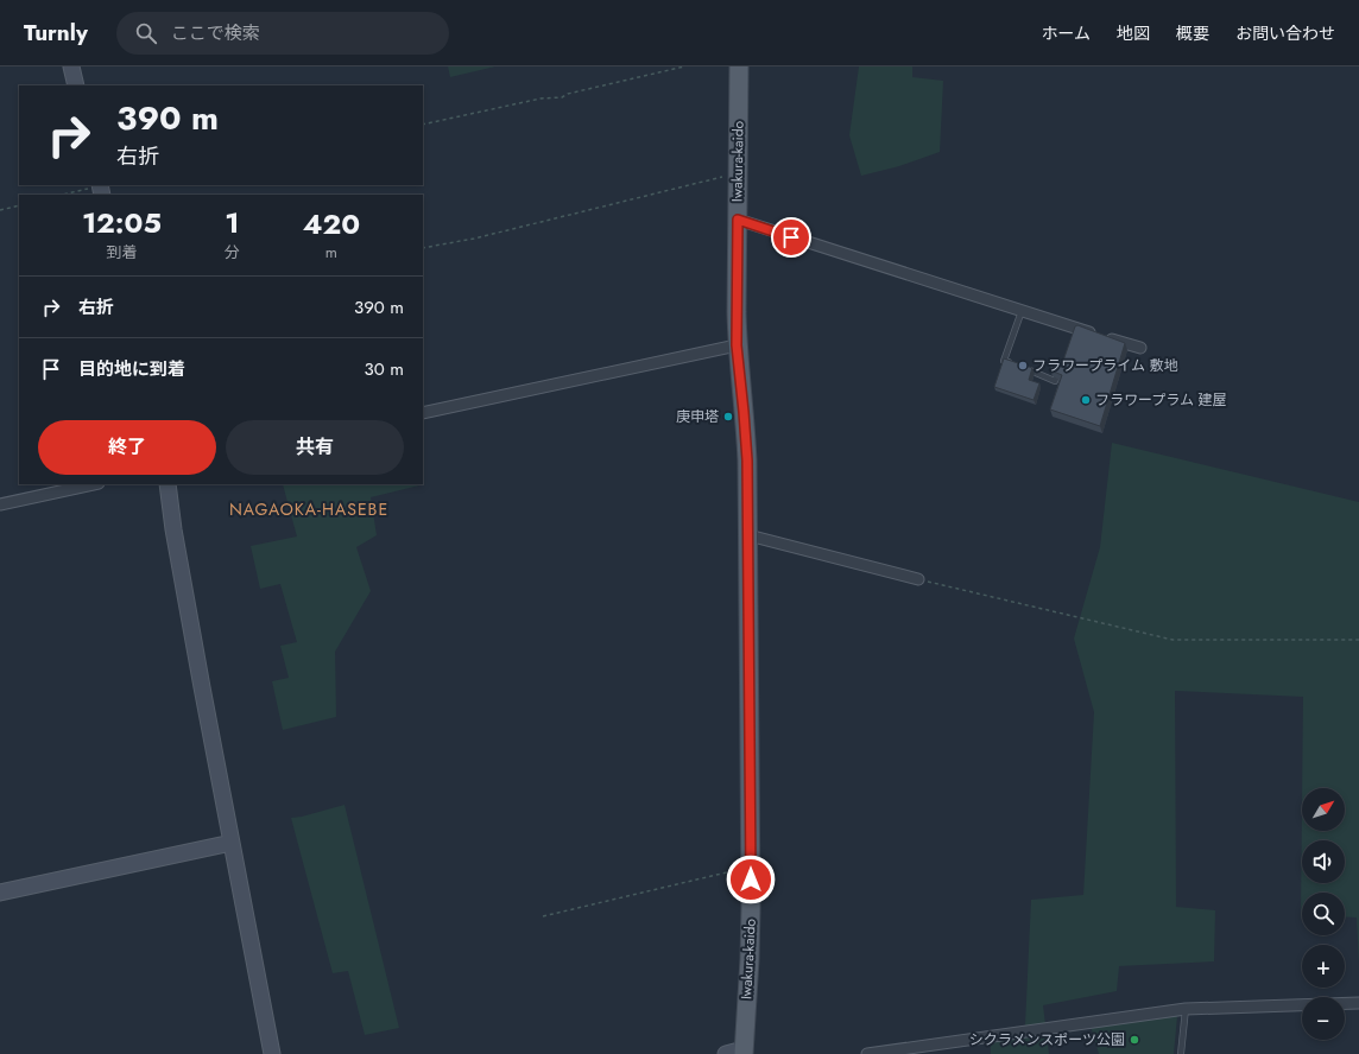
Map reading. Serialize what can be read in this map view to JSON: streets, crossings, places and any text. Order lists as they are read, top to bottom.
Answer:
{
  "streets": {
    "main road": ["Iwakura-kaido"]
  },
  "districts": ["NAGAOKA-HASEBE"],
  "places": [
    "フラワープライム 敷地",
    "フラワープラム 建屋",
    "庚申塔",
    "シクラメンスポーツ公園"
  ],
  "north": "top right",
  "page": {
    "header": "Turnly",
    "search": "ここで検索",
    "nav": [
      "ホーム",
      "地図",
      "概要",
      "お問い合わせ"
    ],
    "turn": ["390 m", "右折"],
    "eta": [
      "12:05",
      "到着",
      "1",
      "分",
      "420",
      "m"
    ],
    "list": [
      {
        "name": "右折",
        "value": "390 m"
      },
      {
        "name": "目的地に到着",
        "value": "30 m"
      }
    ],
    "buttons": ["終了", "共有"],
    "map_buttons": ["+", "−"]
  }
}
